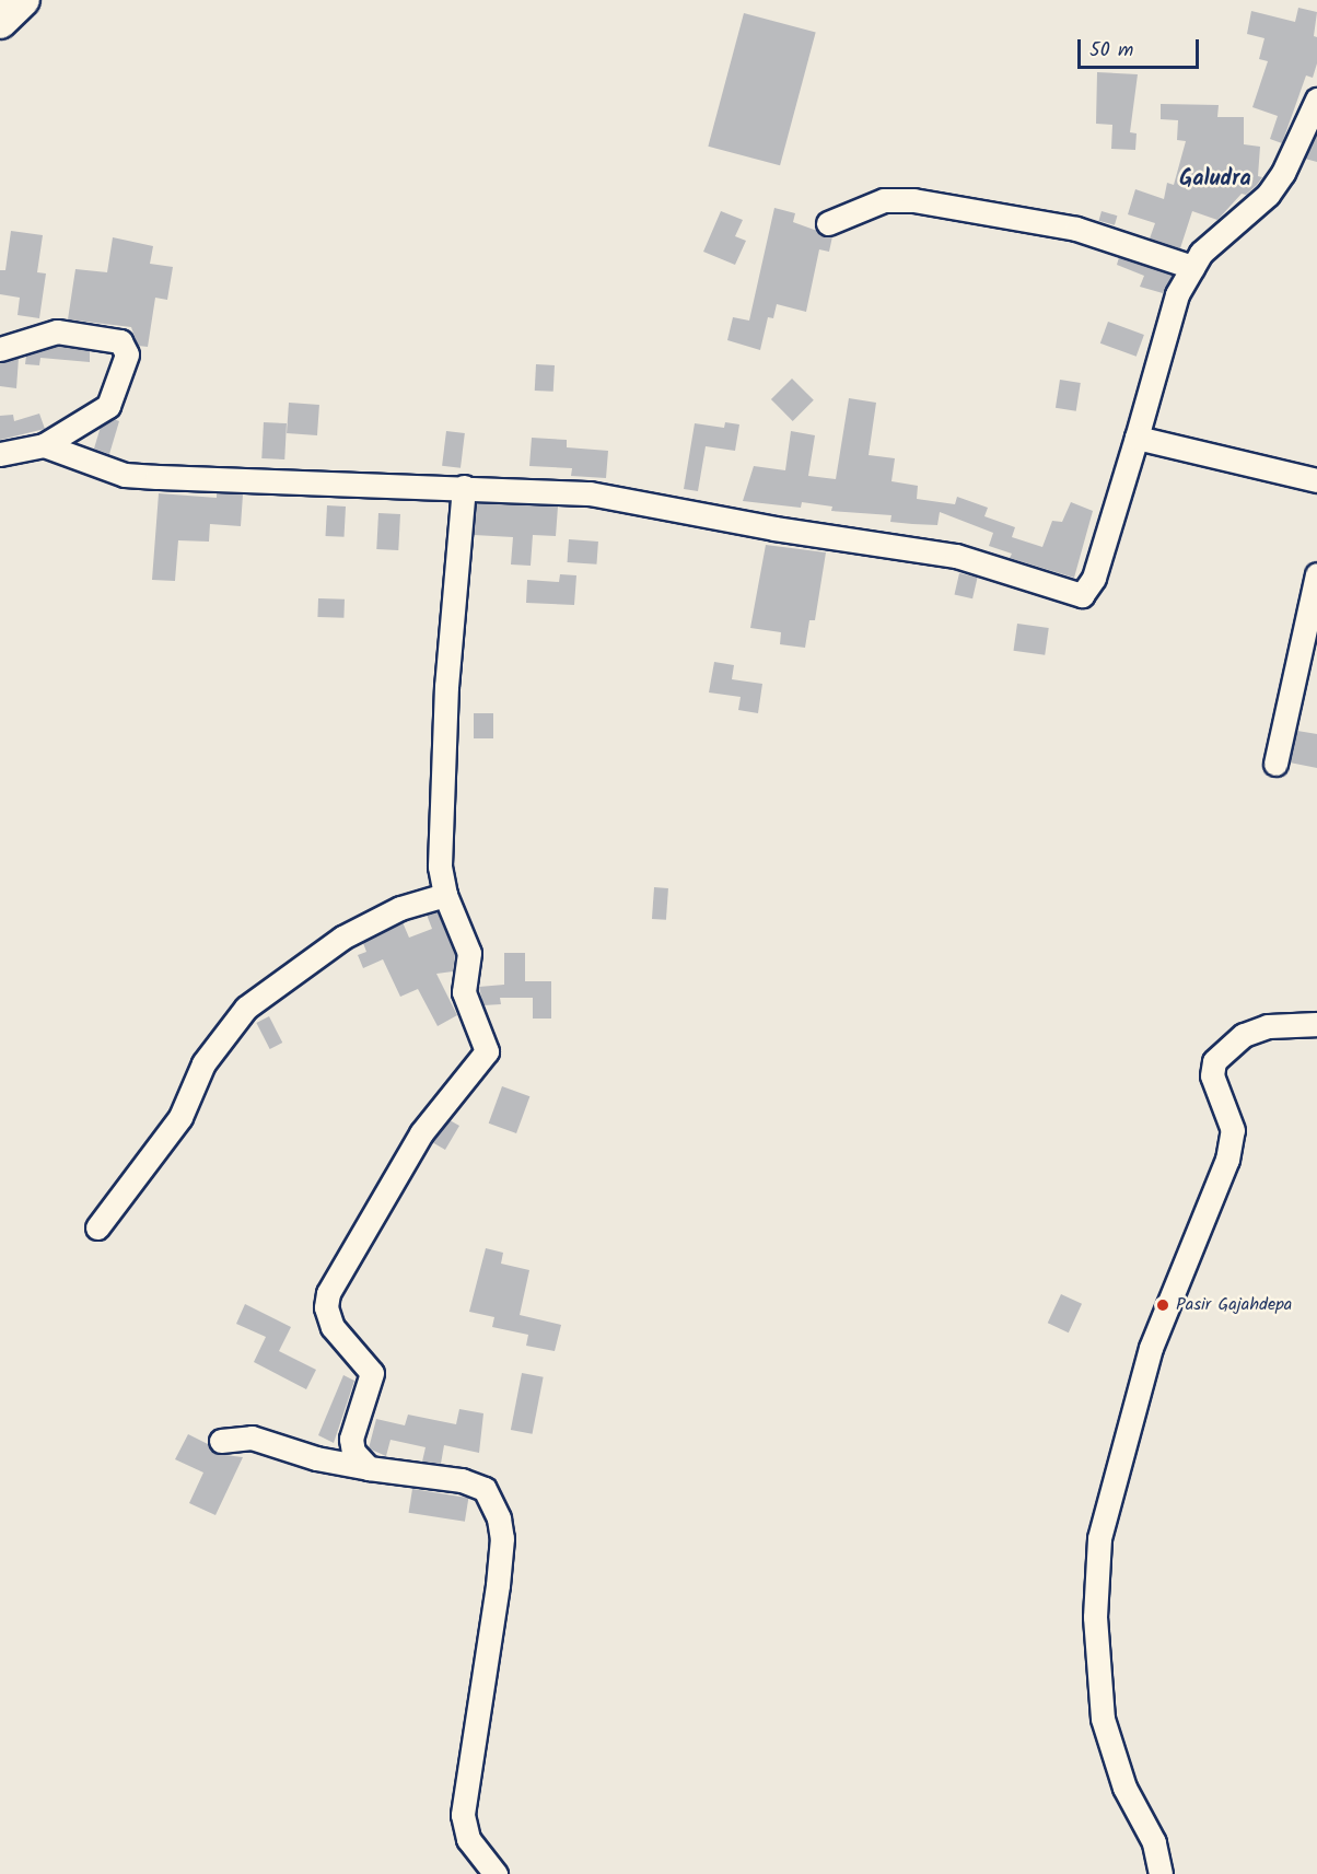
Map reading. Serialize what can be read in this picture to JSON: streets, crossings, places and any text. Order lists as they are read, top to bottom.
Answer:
{
  "districts": ["Galudra"],
  "places": ["Pasir Gajahdepa"],
  "scale_bar": "50 m"
}
